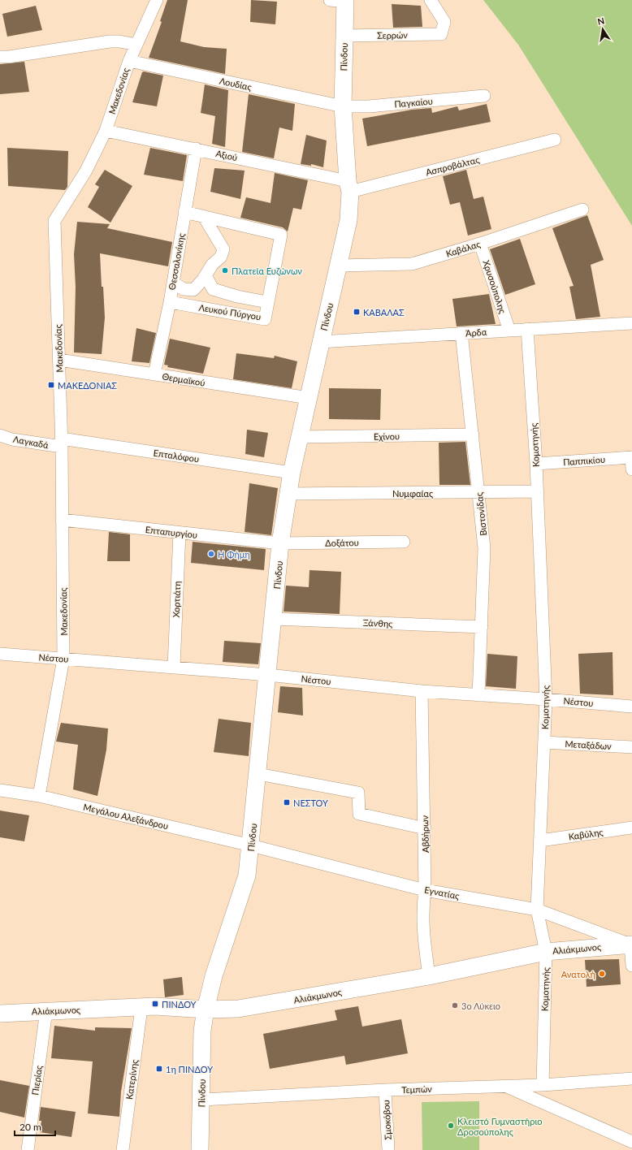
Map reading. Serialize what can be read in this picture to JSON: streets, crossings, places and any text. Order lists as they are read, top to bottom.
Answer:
{
  "streets": {
    "street": [
      "Σερρών",
      "Πίνδου",
      "Λουδίας",
      "Μακεδονίας",
      "Παγκαίου",
      "Αξιού",
      "Ασπροβάλτας",
      "Καβάλας",
      "Θεσσαλονίκης",
      "Χρυσούπολης",
      "Λευκού Πύργου",
      "Άρδα",
      "Θερμαϊκού",
      "Εχίνου",
      "Λαγκαδά",
      "Κομοτηνής",
      "Επταλόφου",
      "Παππικίου",
      "Νυμφαίας",
      "Βιστονίδας",
      "Επταπυργίου",
      "Δοξάτου",
      "Χορτιάτη",
      "Ξάνθης",
      "Νέστου",
      "Μεταξάδων",
      "Μεγάλου Αλεξάνδρου",
      "Αβδήρων",
      "Καβύλης",
      "Εγνατίας",
      "Αλιάκμωνος",
      "Κατερίνης",
      "Πιερίας",
      "Τεμπών",
      "Σμοκόβου"
    ]
  },
  "crossings": [
    ["Σερρών", "Πίνδου"],
    ["Πίνδου", "Λουδίας"],
    ["Πίνδου", "Παγκαίου"],
    ["Πίνδου", "Αξιού"],
    ["Πίνδου", "Ασπροβάλτας"],
    ["Πίνδου", "Καβάλας"],
    ["Πίνδου", "Άρδα"],
    ["Πίνδου", "Θερμαϊκού"],
    ["Πίνδου", "Εχίνου"],
    ["Πίνδου", "Επταλόφου"],
    ["Πίνδου", "Νυμφαίας"],
    ["Πίνδου", "Επταπυργίου"],
    ["Πίνδου", "Δοξάτου"],
    ["Πίνδου", "Ξάνθης"],
    ["Πίνδου", "Νέστου"],
    ["Πίνδου", "Μεγάλου Αλεξάνδρου"],
    ["Πίνδου", "Εγνατίας"],
    ["Πίνδου", "Αλιάκμωνος"],
    ["Πίνδου", "Τεμπών"],
    ["Λουδίας", "Μακεδονίας"],
    ["Λουδίας", "Παγκαίου"],
    ["Μακεδονίας", "Αξιού"],
    ["Μακεδονίας", "Θερμαϊκού"],
    ["Μακεδονίας", "Λαγκαδά"],
    ["Μακεδονίας", "Επταλόφου"],
    ["Μακεδονίας", "Επταπυργίου"],
    ["Μακεδονίας", "Νέστου"],
    ["Μακεδονίας", "Μεγάλου Αλεξάνδρου"],
    ["Αξιού", "Ασπροβάλτας"],
    ["Αξιού", "Θεσσαλονίκης"],
    ["Καβάλας", "Χρυσούπολης"],
    ["Θεσσαλονίκης", "Λευκού Πύργου"],
    ["Θεσσαλονίκης", "Θερμαϊκού"],
    ["Χρυσούπολης", "Άρδα"],
    ["Άρδα", "Κομοτηνής"],
    ["Άρδα", "Βιστονίδας"],
    ["Εχίνου", "Βιστονίδας"],
    ["Λαγκαδά", "Επταλόφου"],
    ["Κομοτηνής", "Παππικίου"],
    ["Κομοτηνής", "Νυμφαίας"],
    ["Κομοτηνής", "Νέστου"],
    ["Κομοτηνής", "Μεταξάδων"],
    ["Κομοτηνής", "Καβύλης"],
    ["Κομοτηνής", "Εγνατίας"],
    ["Κομοτηνής", "Αλιάκμωνος"],
    ["Κομοτηνής", "Τεμπών"],
    ["Νυμφαίας", "Βιστονίδας"],
    ["Βιστονίδας", "Ξάνθης"],
    ["Βιστονίδας", "Νέστου"],
    ["Επταπυργίου", "Δοξάτου"],
    ["Επταπυργίου", "Χορτιάτη"],
    ["Χορτιάτη", "Νέστου"],
    ["Νέστου", "Αβδήρων"],
    ["Μεγάλου Αλεξάνδρου", "Εγνατίας"],
    ["Αβδήρων", "Εγνατίας"],
    ["Αβδήρων", "Αλιάκμωνος"],
    ["Εγνατίας", "Αλιάκμωνος"],
    ["Αλιάκμωνος", "Κατερίνης"],
    ["Αλιάκμωνος", "Πιερίας"],
    ["Τεμπών", "Σμοκόβου"]
  ],
  "places": {
    "other": [
      "Πλατεία Ευζώνων",
      "Η Φήμη",
      "Ανατολή",
      "3ο Λύκειο",
      "Κλειστό Γυμναστήριο Δροσούπολης"
    ],
    "transit": [
      "ΚΑΒΑΛΑΣ",
      "ΜΑΚΕΔΟΝΙΑΣ",
      "ΝΕΣΤΟΥ",
      "ΠΙΝΔΟΥ",
      "1η ΠΙΝΔΟΥ"
    ]
  },
  "scale_bar": "20 m",
  "north": "top"
}
